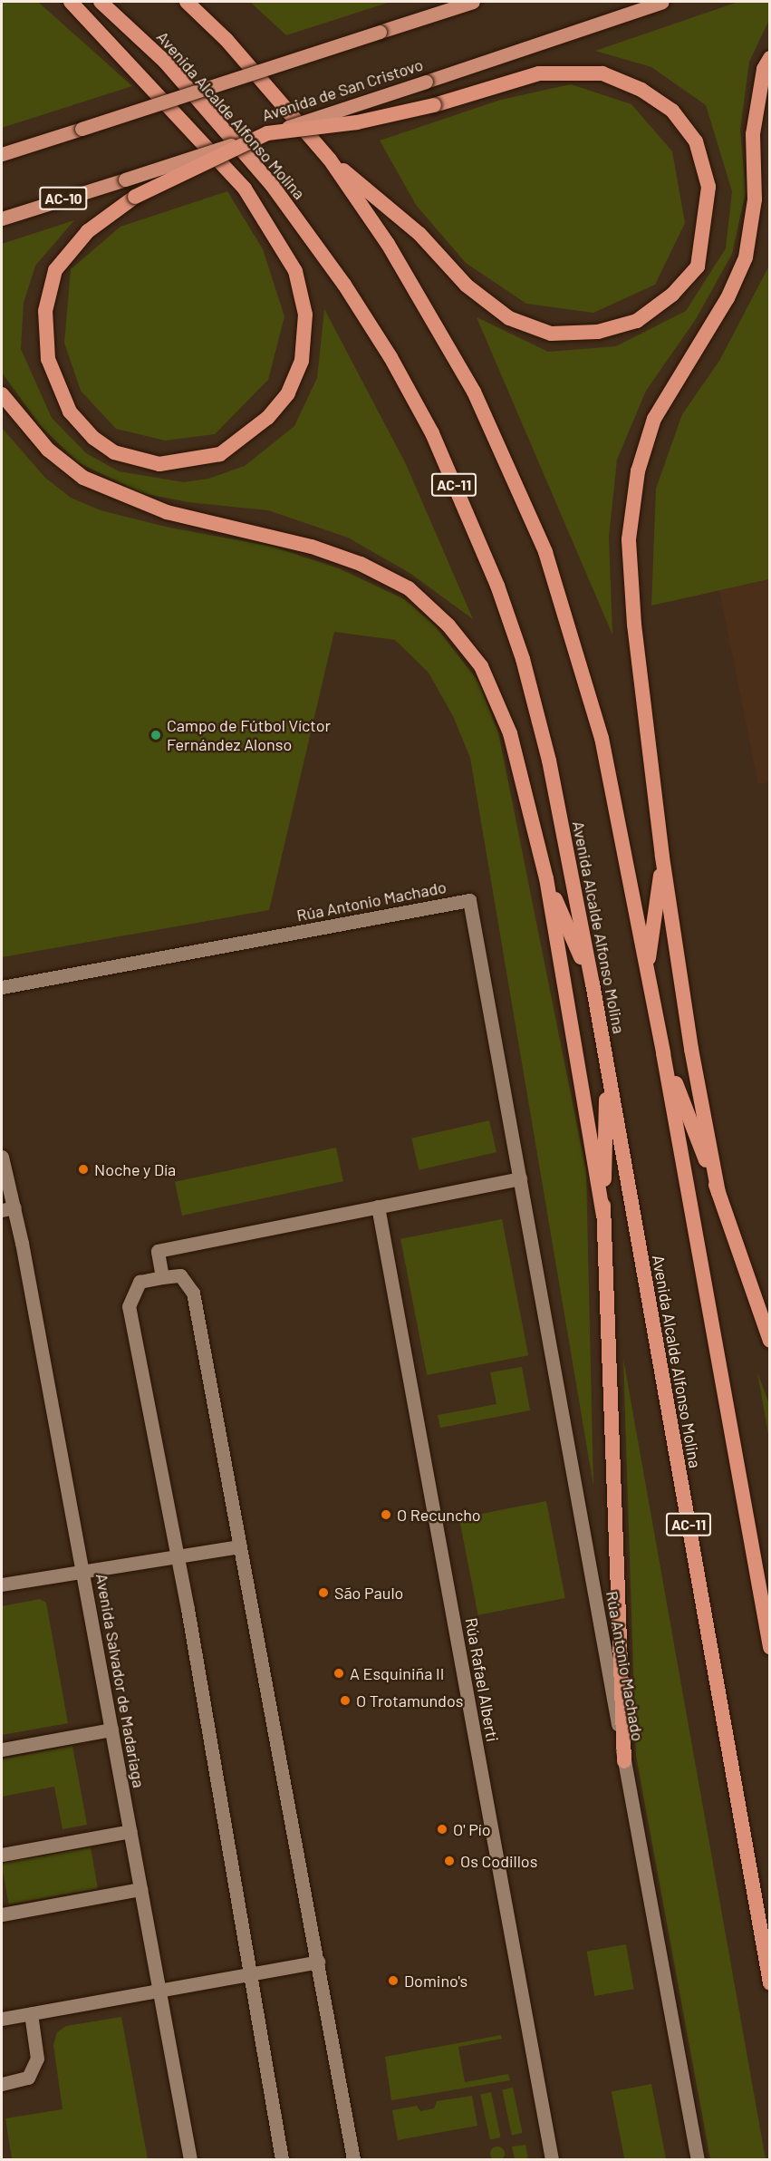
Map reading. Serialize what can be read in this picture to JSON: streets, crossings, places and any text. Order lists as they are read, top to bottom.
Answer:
{
  "streets": {
    "highway": ["Avenida Alcalde Alfonso Molina", "AC-11"],
    "main road": ["Avenida de San Cristovo", "AC-10"],
    "street": ["Rúa Antonio Machado", "Rúa Rafael Alberti", "Avenida Salvador de Madariaga"]
  },
  "places": [
    "Campo de Fútbol Víctor Fernández Alonso",
    "Noche y Día",
    "O Recuncho",
    "São Paulo",
    "A Esquiniña II",
    "O Trotamundos",
    "O' Pío",
    "Os Codillos",
    "Domino's"
  ]
}
